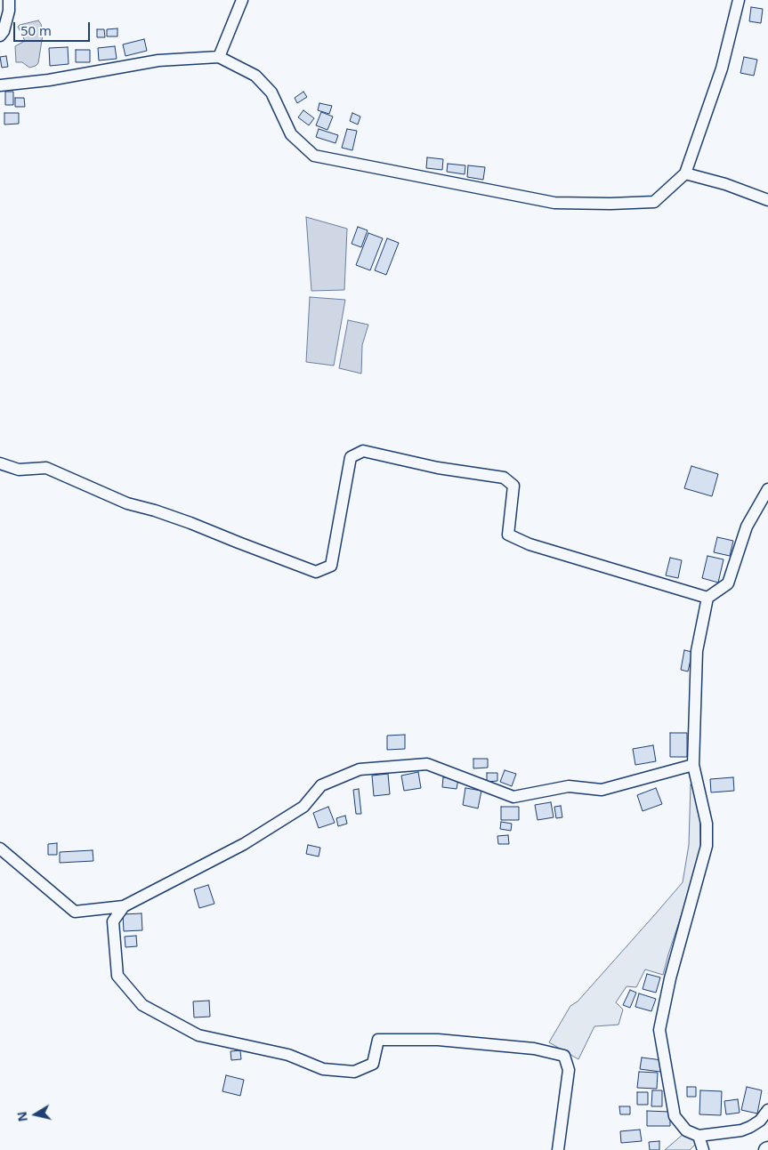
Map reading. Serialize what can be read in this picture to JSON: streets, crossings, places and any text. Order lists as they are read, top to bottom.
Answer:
{
  "scale_bar": "50 m",
  "north": "left"
}
